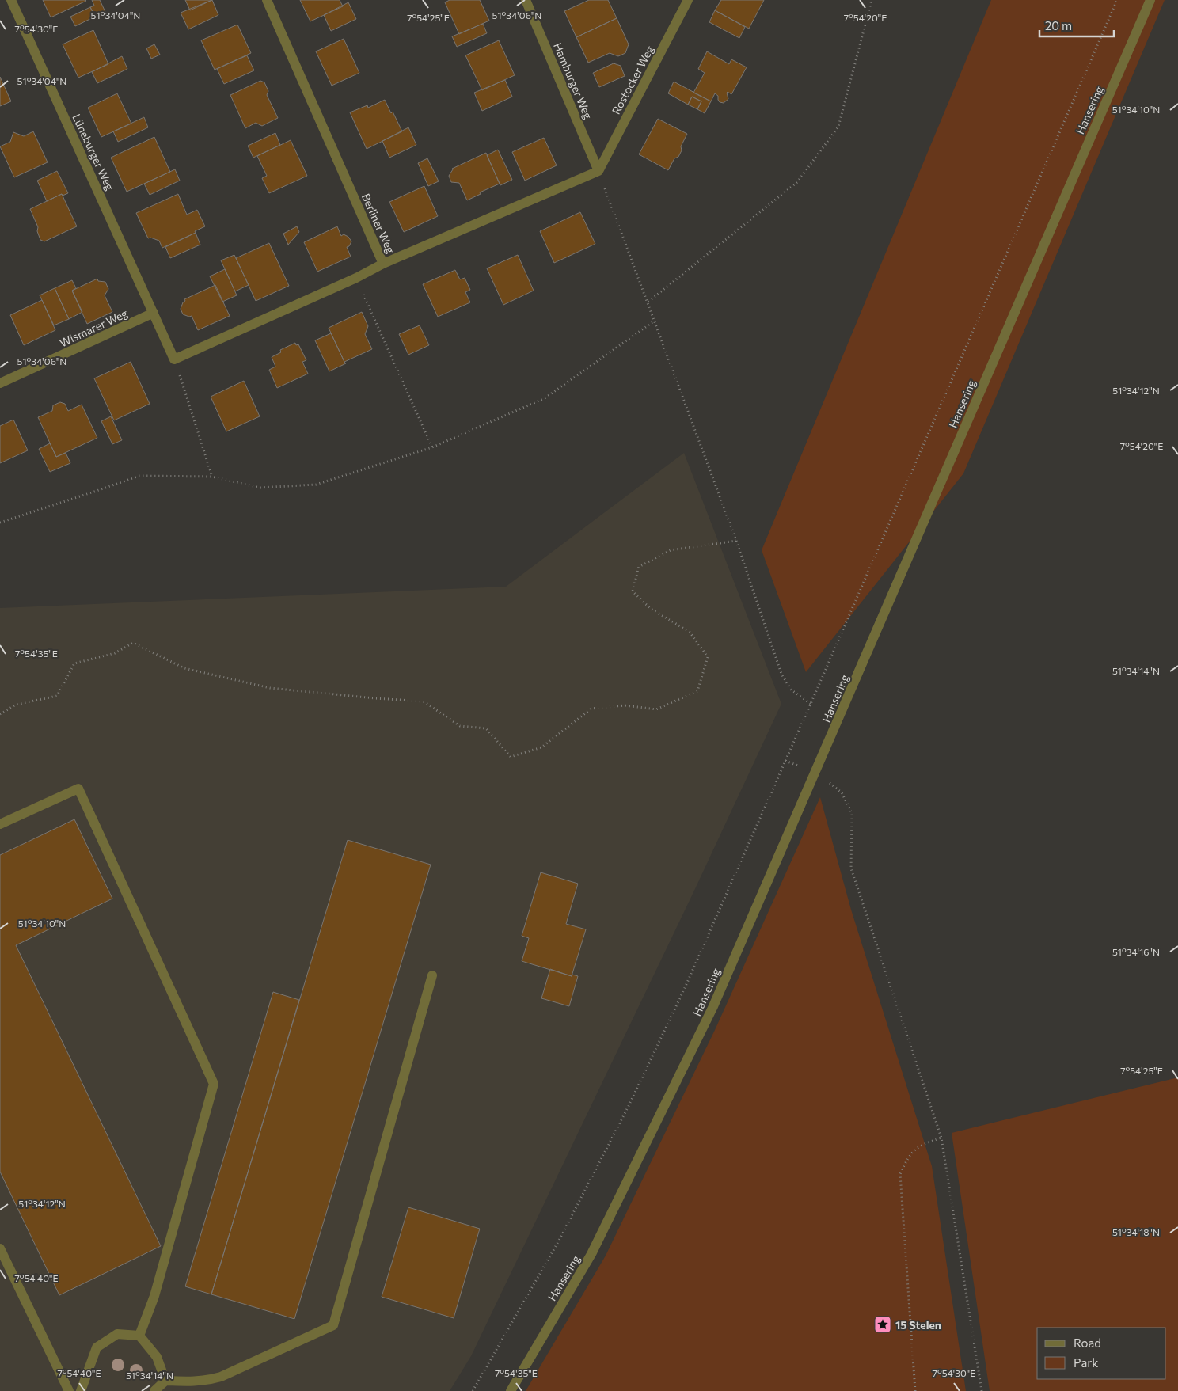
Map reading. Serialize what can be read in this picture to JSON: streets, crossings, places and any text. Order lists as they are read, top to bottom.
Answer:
{
  "streets": {
    "street": [
      "Rostocker Weg",
      "Hamburger Weg",
      "Hansering",
      "Lüneburger Weg",
      "Berliner Weg",
      "Wismarer Weg"
    ]
  },
  "crossings": [
    ["Rostocker Weg", "Hamburger Weg"],
    ["Rostocker Weg", "Berliner Weg"],
    ["Hamburger Weg", "Berliner Weg"],
    ["Lüneburger Weg", "Wismarer Weg"]
  ],
  "places": {
    "place": ["15 Stelen"]
  },
  "legend": ["Road", "Park"],
  "scale_bar": "20 m",
  "coordinates": [
    "51°34'04\"N",
    "51°34'06\"N",
    "7°54'25\"E",
    "7°54'20\"E",
    "7°54'30\"E",
    "51°34'10\"N",
    "51°34'12\"N",
    "7°54'35\"E",
    "51°34'14\"N",
    "51°34'16\"N",
    "51°34'18\"N",
    "7°54'40\"E"
  ]
}
